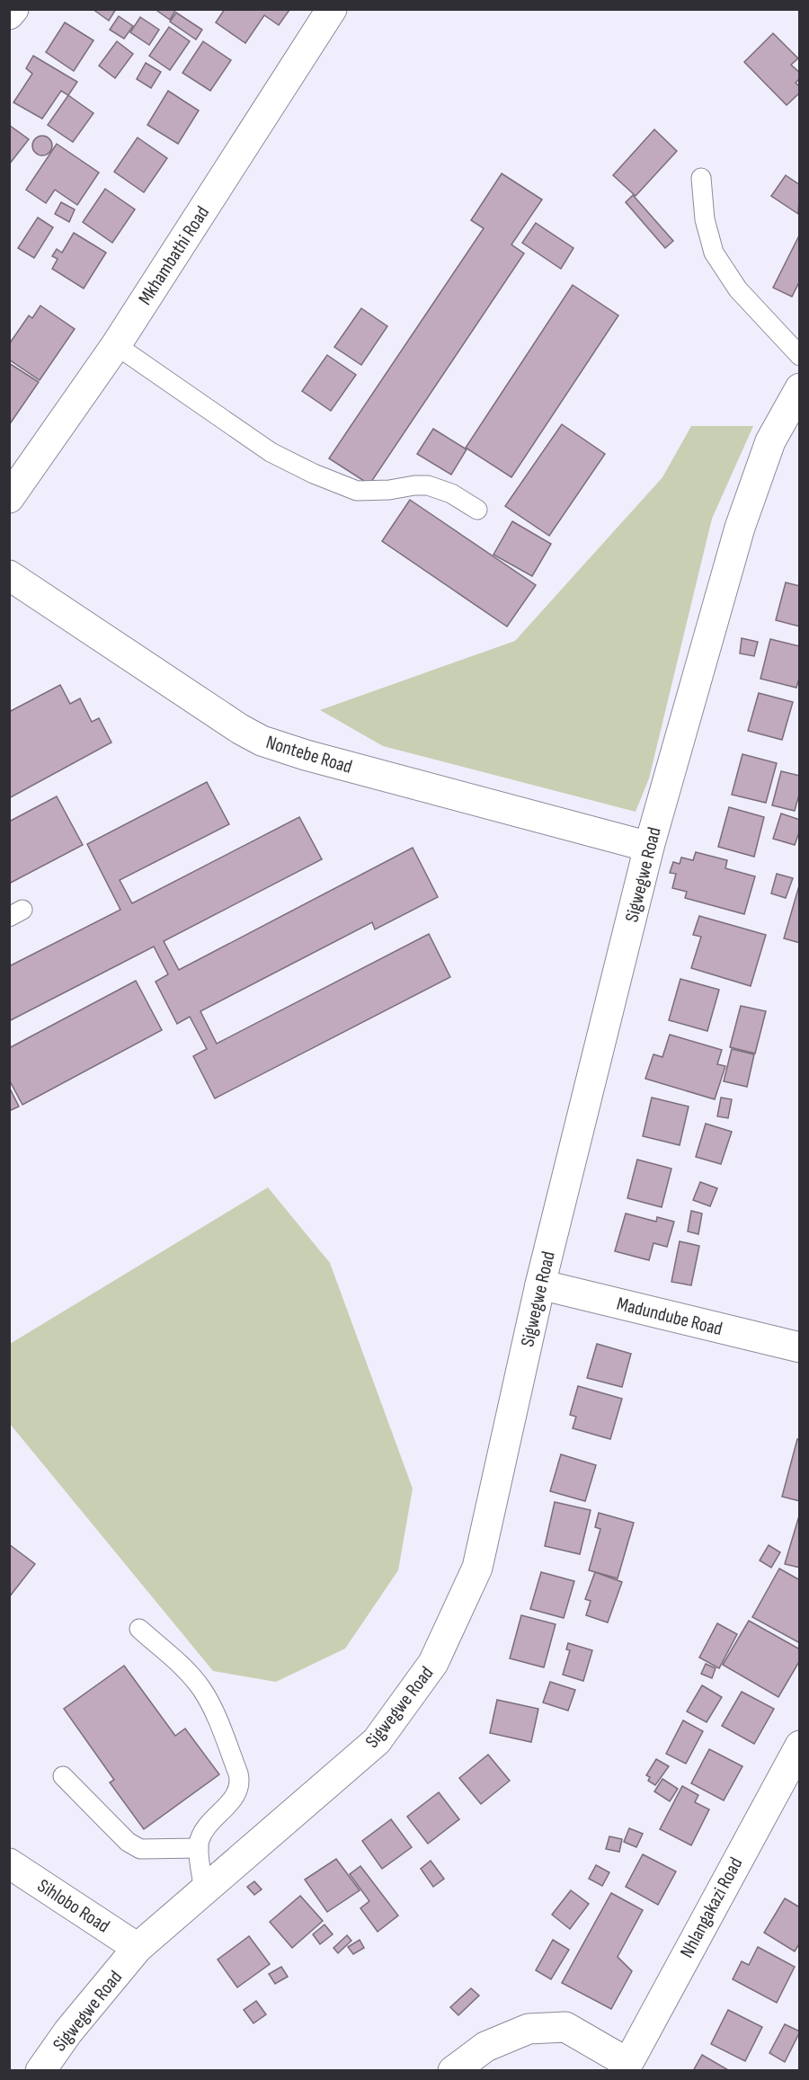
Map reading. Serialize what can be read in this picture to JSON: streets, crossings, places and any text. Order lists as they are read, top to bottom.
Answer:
{
  "streets": {
    "street": [
      "Mkhambathi Road",
      "Nontebe Road",
      "Sigwegwe Road",
      "Madundube Road",
      "Sihlobo Road",
      "Nhlangakazi Road"
    ]
  },
  "crossings": [
    ["Nontebe Road", "Sigwegwe Road"],
    ["Sigwegwe Road", "Madundube Road"],
    ["Sigwegwe Road", "Sihlobo Road"]
  ]
}
